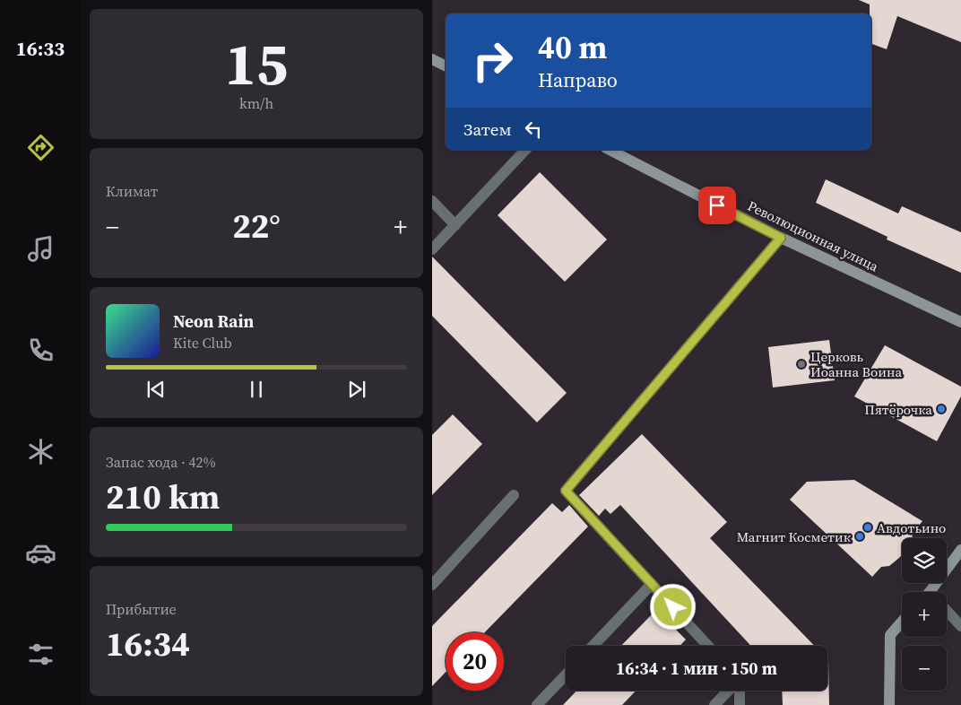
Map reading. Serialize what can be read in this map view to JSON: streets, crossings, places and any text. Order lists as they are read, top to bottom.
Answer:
{
  "streets": {
    "main road": ["Революционная улица"]
  },
  "places": [
    "Церковь Иоанна Воина",
    "Пятёрочка",
    "Авдотьино",
    "Магнит Косметик"
  ],
  "page": {
    "tabs": "16:33",
    "tile": [
      ["15", "km/h"],
      "Климат",
      ["Запас хода · 42%", "210 km"],
      ["Прибытие", "16:34"]
    ],
    "turn": ["40 m", "Направо"],
    "then": "Затем",
    "heat": ["−", "22°", "+"],
    "song": ["Neon Rain", "Kite Club"],
    "map_buttons": ["+", "−"],
    "limit": "20",
    "trip": "16:34 · 1 мин · 150 m"
  }
}
